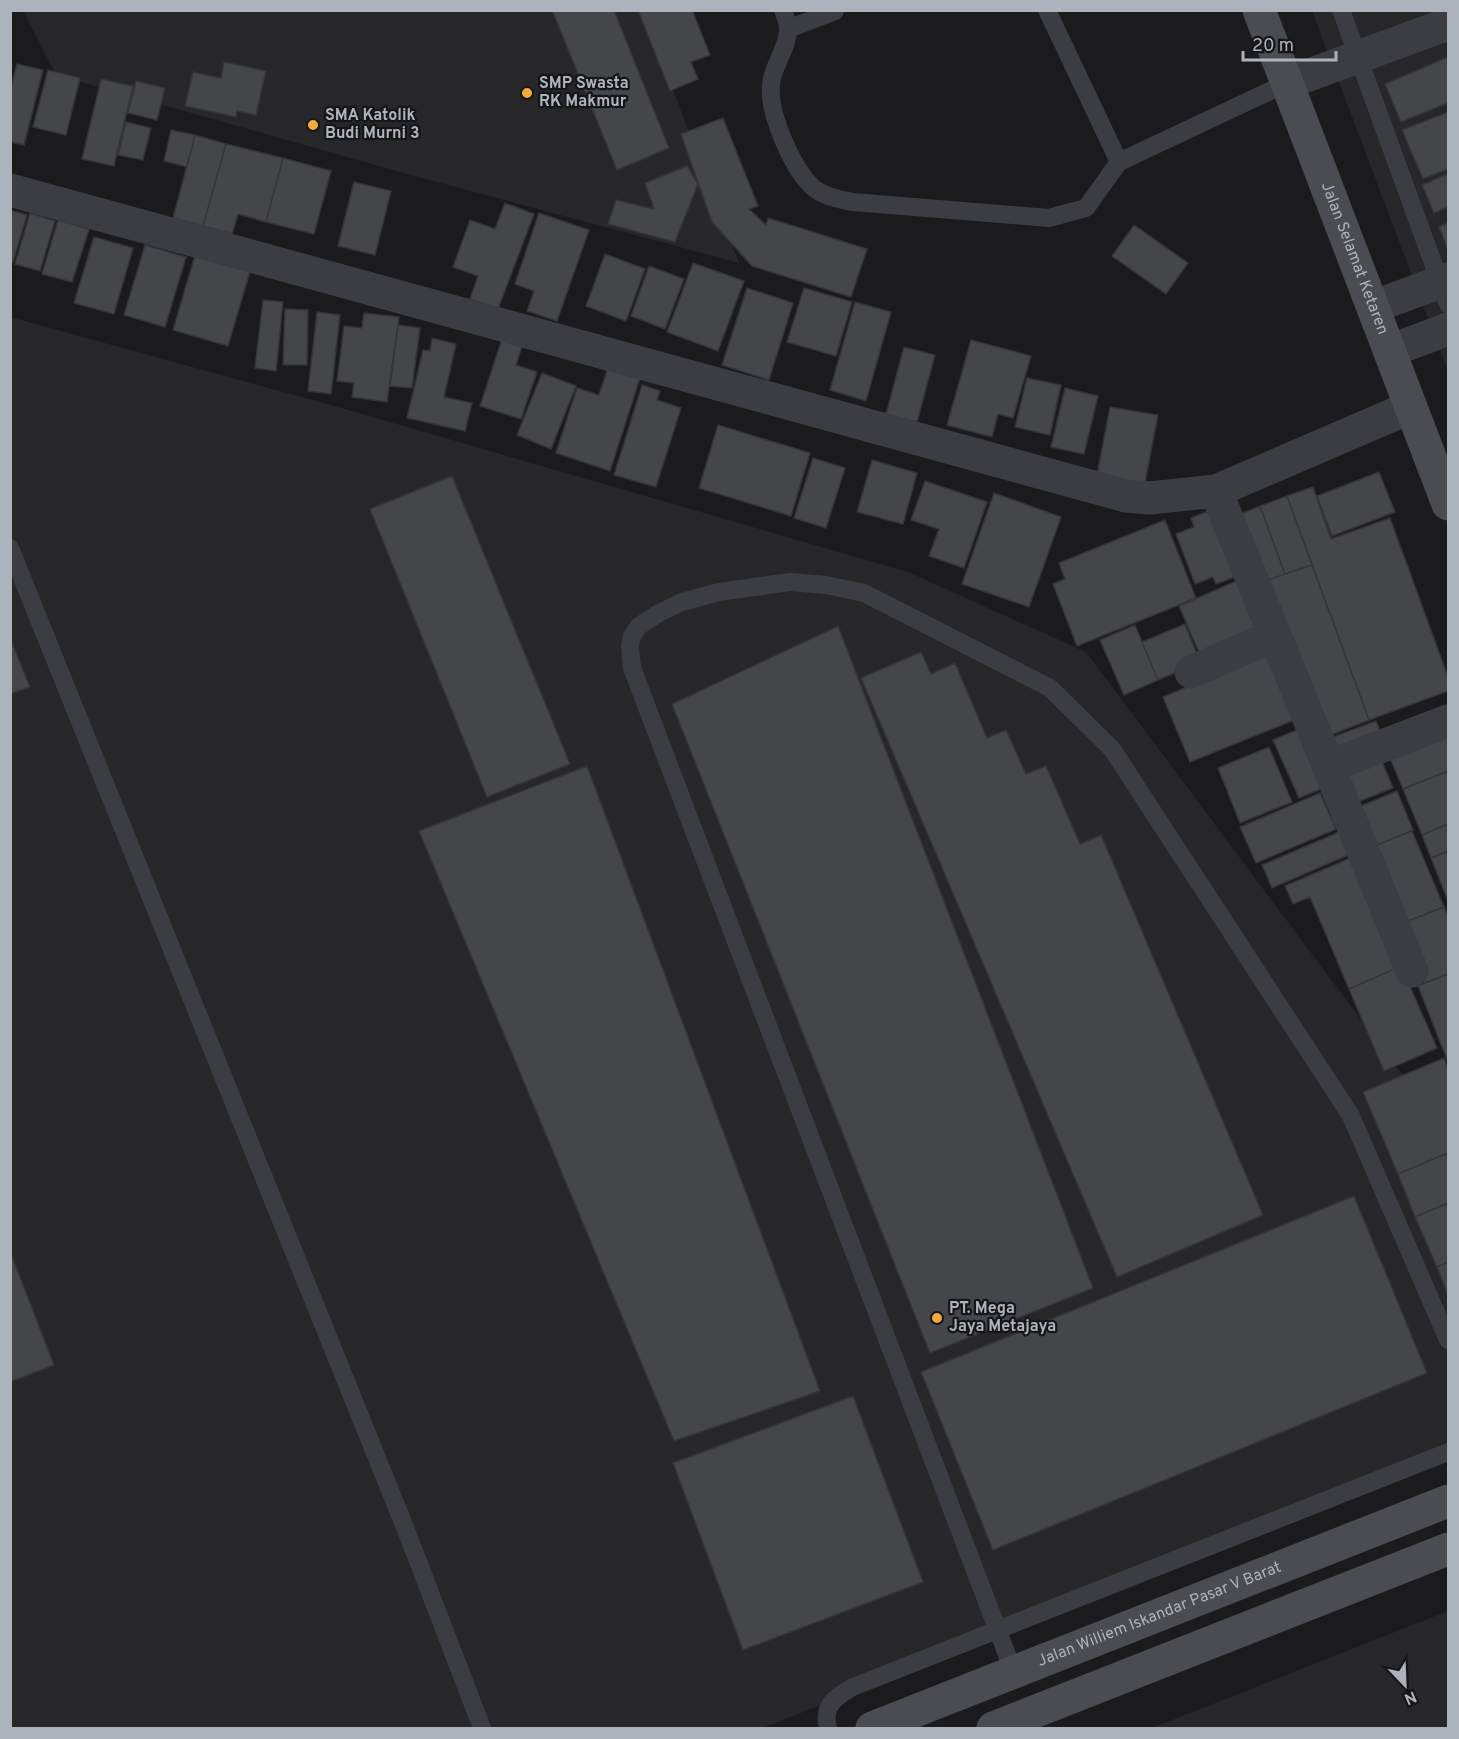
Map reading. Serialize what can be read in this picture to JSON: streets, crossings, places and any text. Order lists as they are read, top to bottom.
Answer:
{
  "streets": {
    "street": ["Jalan Selamat Ketaren", "Jalan Williem Iskandar Pasar V Barat"]
  },
  "places": ["SMP Swasta RK Makmur", "SMA Katolik Budi Murni 3", "PT. Mega Jaya Metajaya"],
  "scale_bar": "20 m",
  "north": "bottom right"
}
